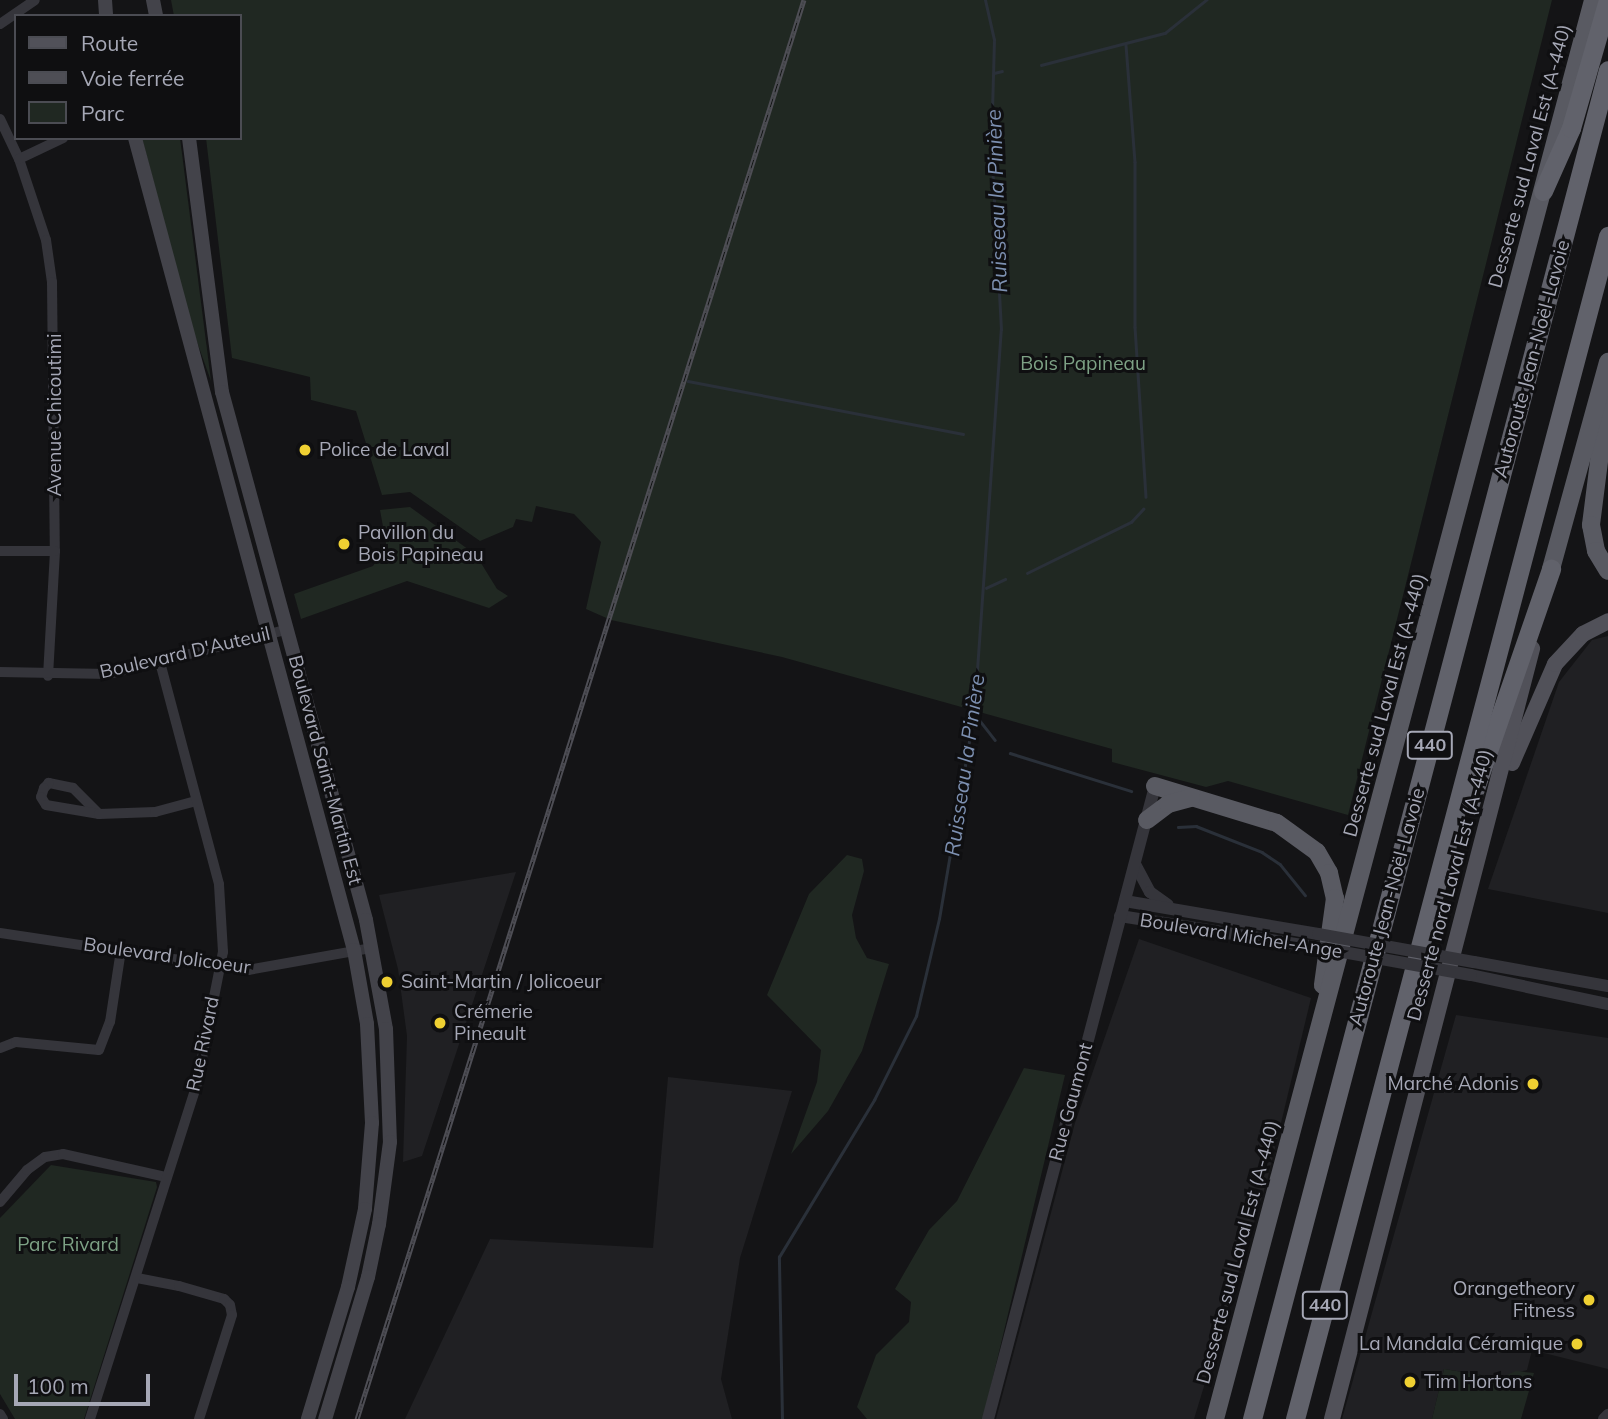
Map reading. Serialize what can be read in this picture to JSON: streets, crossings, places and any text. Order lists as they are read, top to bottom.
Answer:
{
  "streets": {
    "highway": [
      "Desserte sud Laval Est (A-440)",
      "Autoroute Jean-Noël-Lavoie",
      "440",
      "Desserte nord Laval Est (A-440)"
    ],
    "main road": ["Boulevard Saint-Martin Est"],
    "street": [
      "Avenue Chicoutimi",
      "Boulevard D'Auteuil",
      "Boulevard Michel-Ange",
      "Boulevard Jolicoeur",
      "Rue Rivard",
      "Rue Gaumont"
    ]
  },
  "crossings": [
    ["Avenue Chicoutimi", "Boulevard D'Auteuil"],
    ["Boulevard D'Auteuil", "Boulevard Saint-Martin Est"],
    ["Boulevard D'Auteuil", "Rue Rivard"],
    ["Boulevard Saint-Martin Est", "Boulevard Jolicoeur"],
    ["Boulevard Michel-Ange", "Rue Gaumont"],
    ["Boulevard Jolicoeur", "Rue Rivard"]
  ],
  "water": ["Ruisseau la Pinière"],
  "parks": ["Bois Papineau", "Parc Rivard"],
  "places": [
    "Police de Laval",
    "Pavillon du Bois Papineau",
    "Saint-Martin / Jolicoeur",
    "Crémerie Pineault",
    "Marché Adonis",
    "Orangetheory Fitness",
    "La Mandala Céramique",
    "Tim Hortons"
  ],
  "legend": ["Route", "Voie ferrée", "Parc"],
  "scale_bar": "100 m"
}
